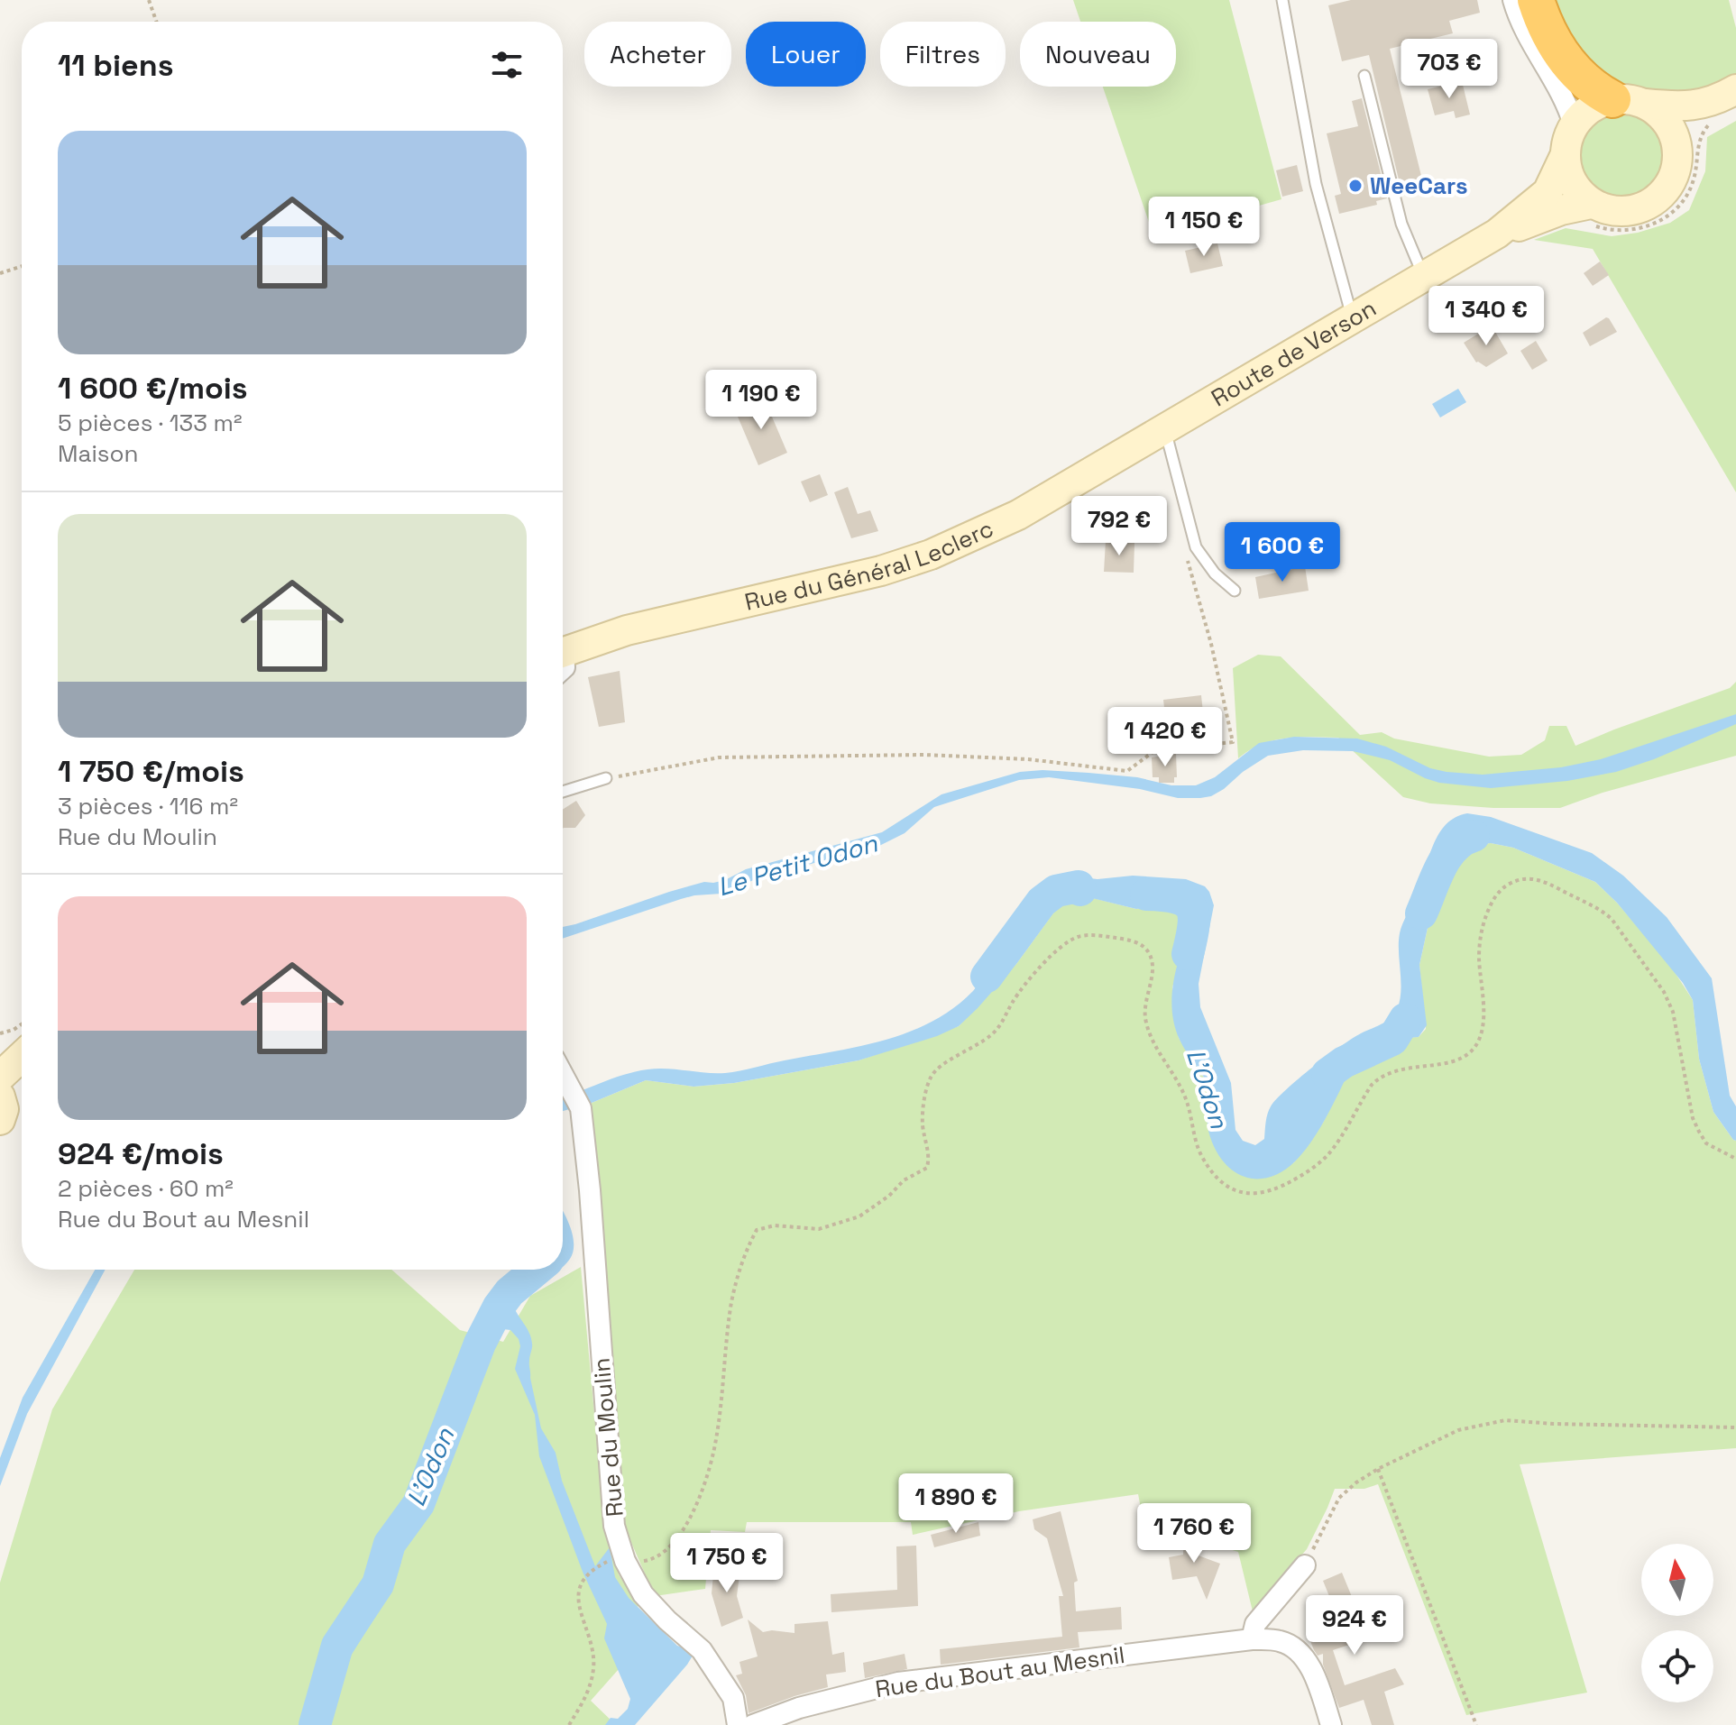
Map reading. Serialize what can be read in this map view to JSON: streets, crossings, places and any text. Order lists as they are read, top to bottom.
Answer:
{
  "streets": {
    "main road": ["Route de Verson", "Rue du Général Leclerc"],
    "street": ["Rue du Moulin", "Rue du Bout au Mesnil"]
  },
  "crossings": [
    ["Route de Verson", "Rue du Général Leclerc"]
  ],
  "water": ["Le Petit Odon", "L'Odon"],
  "places": ["WeeCars"],
  "north": "top",
  "page": {
    "chip": [
      "Acheter",
      "Louer",
      "Filtres",
      "Nouveau"
    ],
    "heading": "11 biens",
    "price": [
      "703 €",
      "1 150 €",
      "1 340 €",
      "1 190 €",
      "792 €",
      "1 600 €",
      "1 420 €",
      "1 890 €",
      "1 760 €",
      "1 750 €",
      "924 €"
    ],
    "list": [
      {
        "name": "1 600 €/mois",
        "note": "5 pièces · 133 m² · Maison"
      },
      {
        "name": "1 750 €/mois",
        "note": "3 pièces · 116 m² · Rue du Moulin"
      },
      {
        "name": "924 €/mois",
        "note": "2 pièces · 60 m² · Rue du Bout au Mesnil"
      }
    ]
  }
}
